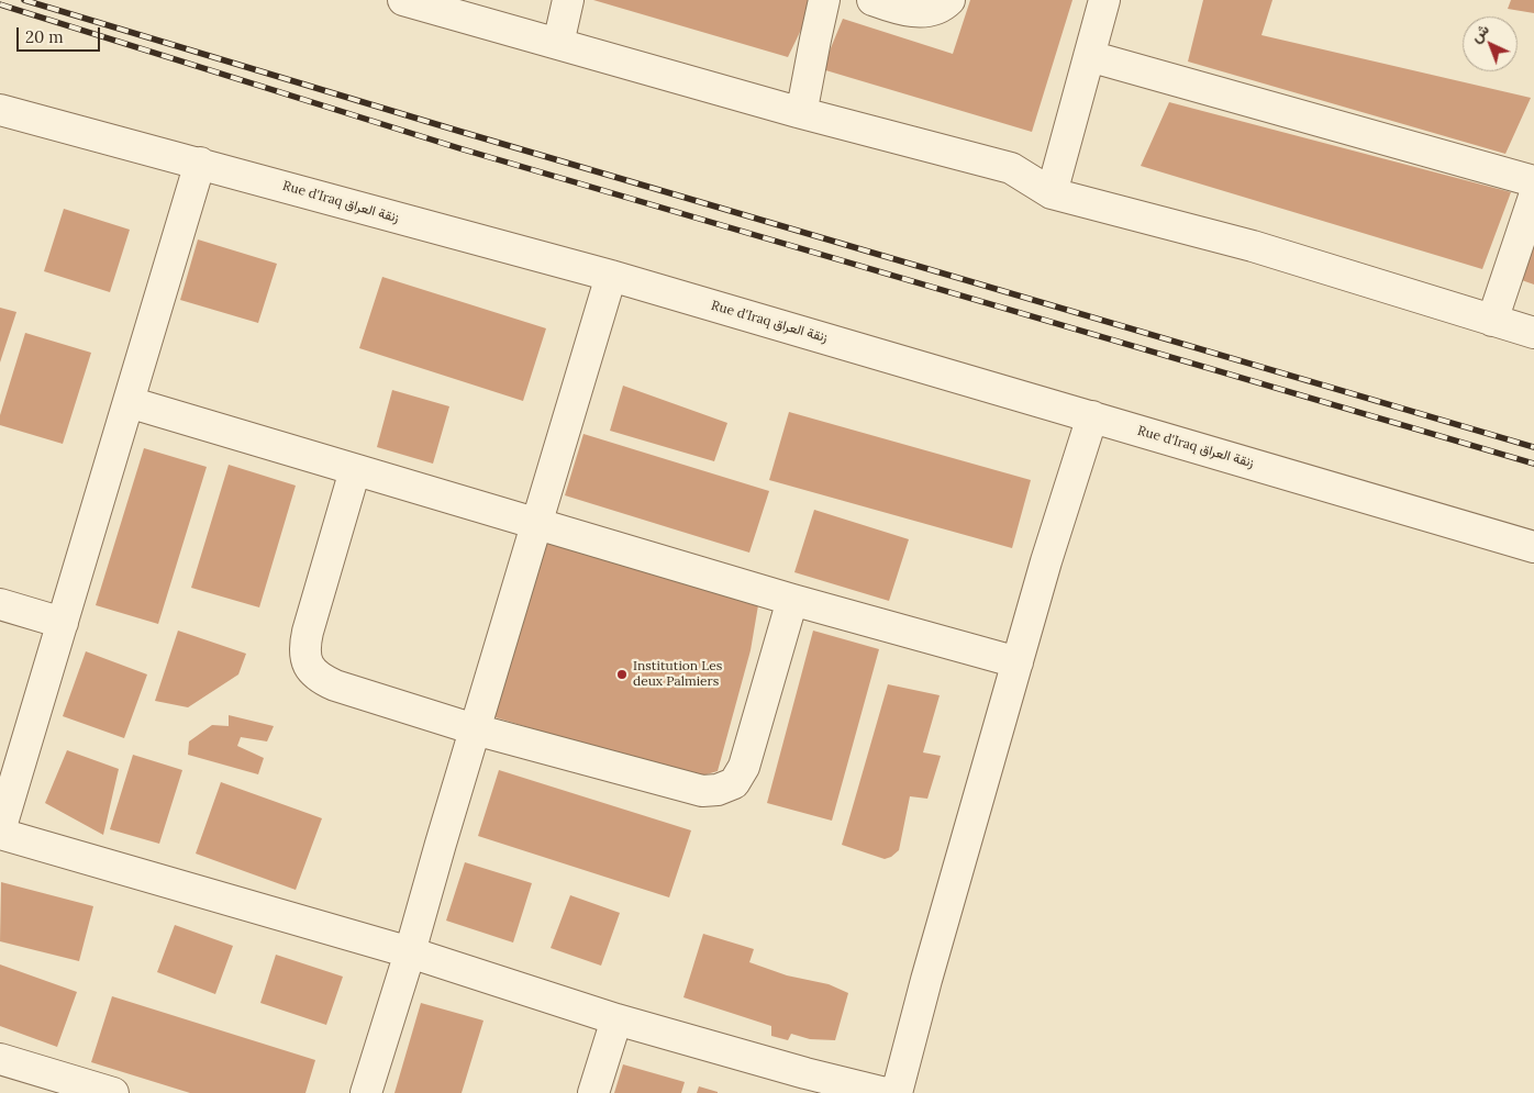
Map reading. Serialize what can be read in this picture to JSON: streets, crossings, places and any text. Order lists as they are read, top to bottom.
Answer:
{
  "streets": {
    "street": ["Rue d'Iraq زنقة العراق"]
  },
  "places": ["Institution Les deux Palmiers"],
  "scale_bar": "20 m",
  "north": "top left"
}
